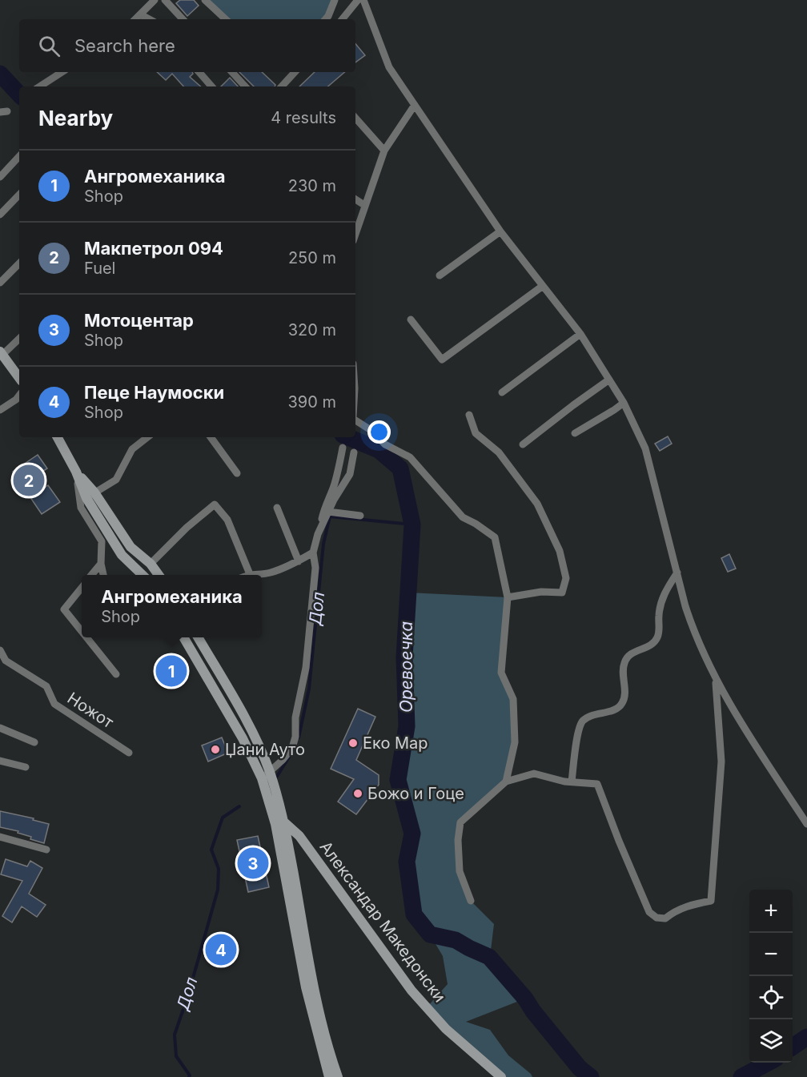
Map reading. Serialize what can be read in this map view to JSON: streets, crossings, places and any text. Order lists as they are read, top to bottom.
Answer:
{
  "streets": {
    "street": ["Ножот", "Александар Македонски"]
  },
  "water": ["Дол", "Оревоечка"],
  "places": ["Еко Мар", "Џани Ауто", "Божо и Гоце"],
  "page": {
    "search": "Search here",
    "heading": ["Nearby", "4 results"],
    "list": [
      {
        "mark": "1",
        "name": "Ангромеханика",
        "note": "Shop",
        "value": "230 m"
      },
      {
        "mark": "2",
        "name": "Макпетрол 094",
        "note": "Fuel",
        "value": "250 m"
      },
      {
        "mark": "3",
        "name": "Мотоцентар",
        "note": "Shop",
        "value": "320 m"
      },
      {
        "mark": "4",
        "name": "Пеце Наумоски",
        "note": "Shop",
        "value": "390 m"
      }
    ],
    "pins": [
      "2",
      "1",
      "3",
      "4"
    ],
    "popup": ["Ангромеханика", "Shop"],
    "map_buttons": ["+", "−"]
  }
}
